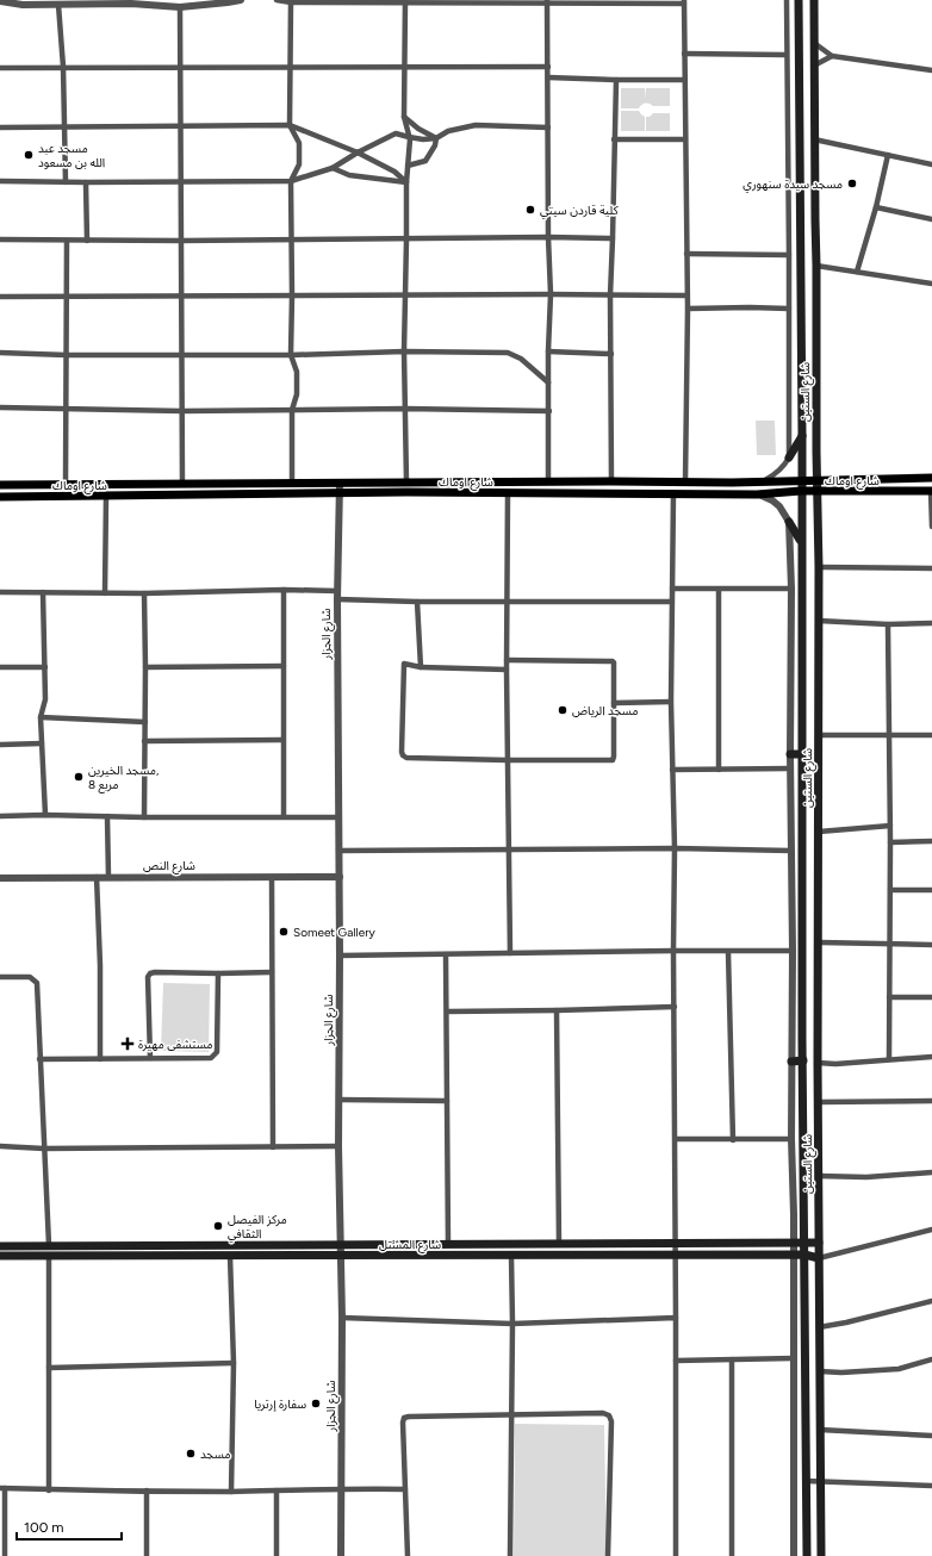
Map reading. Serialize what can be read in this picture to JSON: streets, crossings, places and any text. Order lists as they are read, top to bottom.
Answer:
{
  "streets": {
    "main road": ["شارع الستين", "شارع اوماك", "شارع المشتل"],
    "street": ["شارع الجزار", "شارع النص"]
  },
  "crossings": [
    ["شارع الستين", "شارع اوماك"],
    ["شارع الستين", "شارع المشتل"],
    ["شارع اوماك", "شارع الجزار"],
    ["شارع الجزار", "شارع النص"],
    ["شارع الجزار", "شارع المشتل"]
  ],
  "places": {
    "other": [
      "مسجد عبد الله بن مسعود",
      "مسجد سيدة سنهوري",
      "كلية قاردن سيتي",
      "مسجد الرياض",
      "مسجد الخيرين, مربع 8",
      "Someet Gallery",
      "مركز الفيصل الثقافي",
      "سفارة إرتريا",
      "مسجد"
    ],
    "health": ["مستشفى مهيرة"]
  },
  "scale_bar": "100 m"
}
